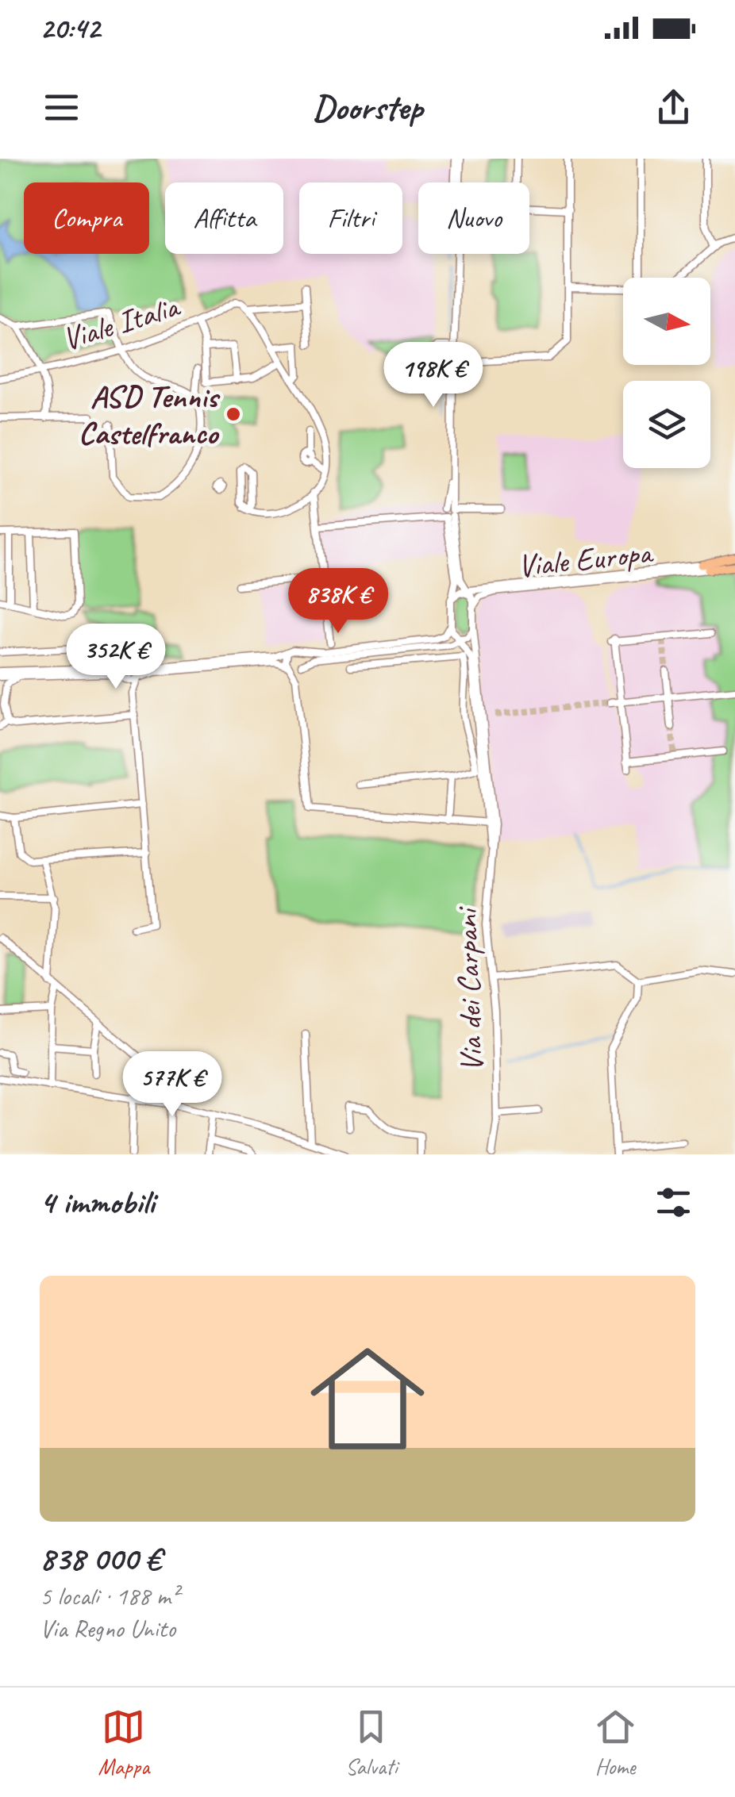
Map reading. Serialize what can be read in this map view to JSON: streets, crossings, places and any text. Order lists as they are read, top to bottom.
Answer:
{
  "streets": {
    "street": ["Viale Italia", "Viale Europa", "Via dei Carpani"]
  },
  "crossings": [
    ["Viale Europa", "Via dei Carpani"]
  ],
  "places": ["ASD Tennis Castelfranco"],
  "north": "right",
  "page": {
    "status": "20:42",
    "header": "Doorstep",
    "chip": [
      "Compra",
      "Affitta",
      "Filtri",
      "Nuovo"
    ],
    "price": [
      "198K €",
      "838K €",
      "352K €",
      "577K €"
    ],
    "heading": "4 immobili",
    "list": [
      {
        "name": "838 000 €",
        "note": "5 locali · 188 m² · Via Regno Unito"
      }
    ],
    "tabs": ["Mappa", "Salvati", "Home"]
  }
}
